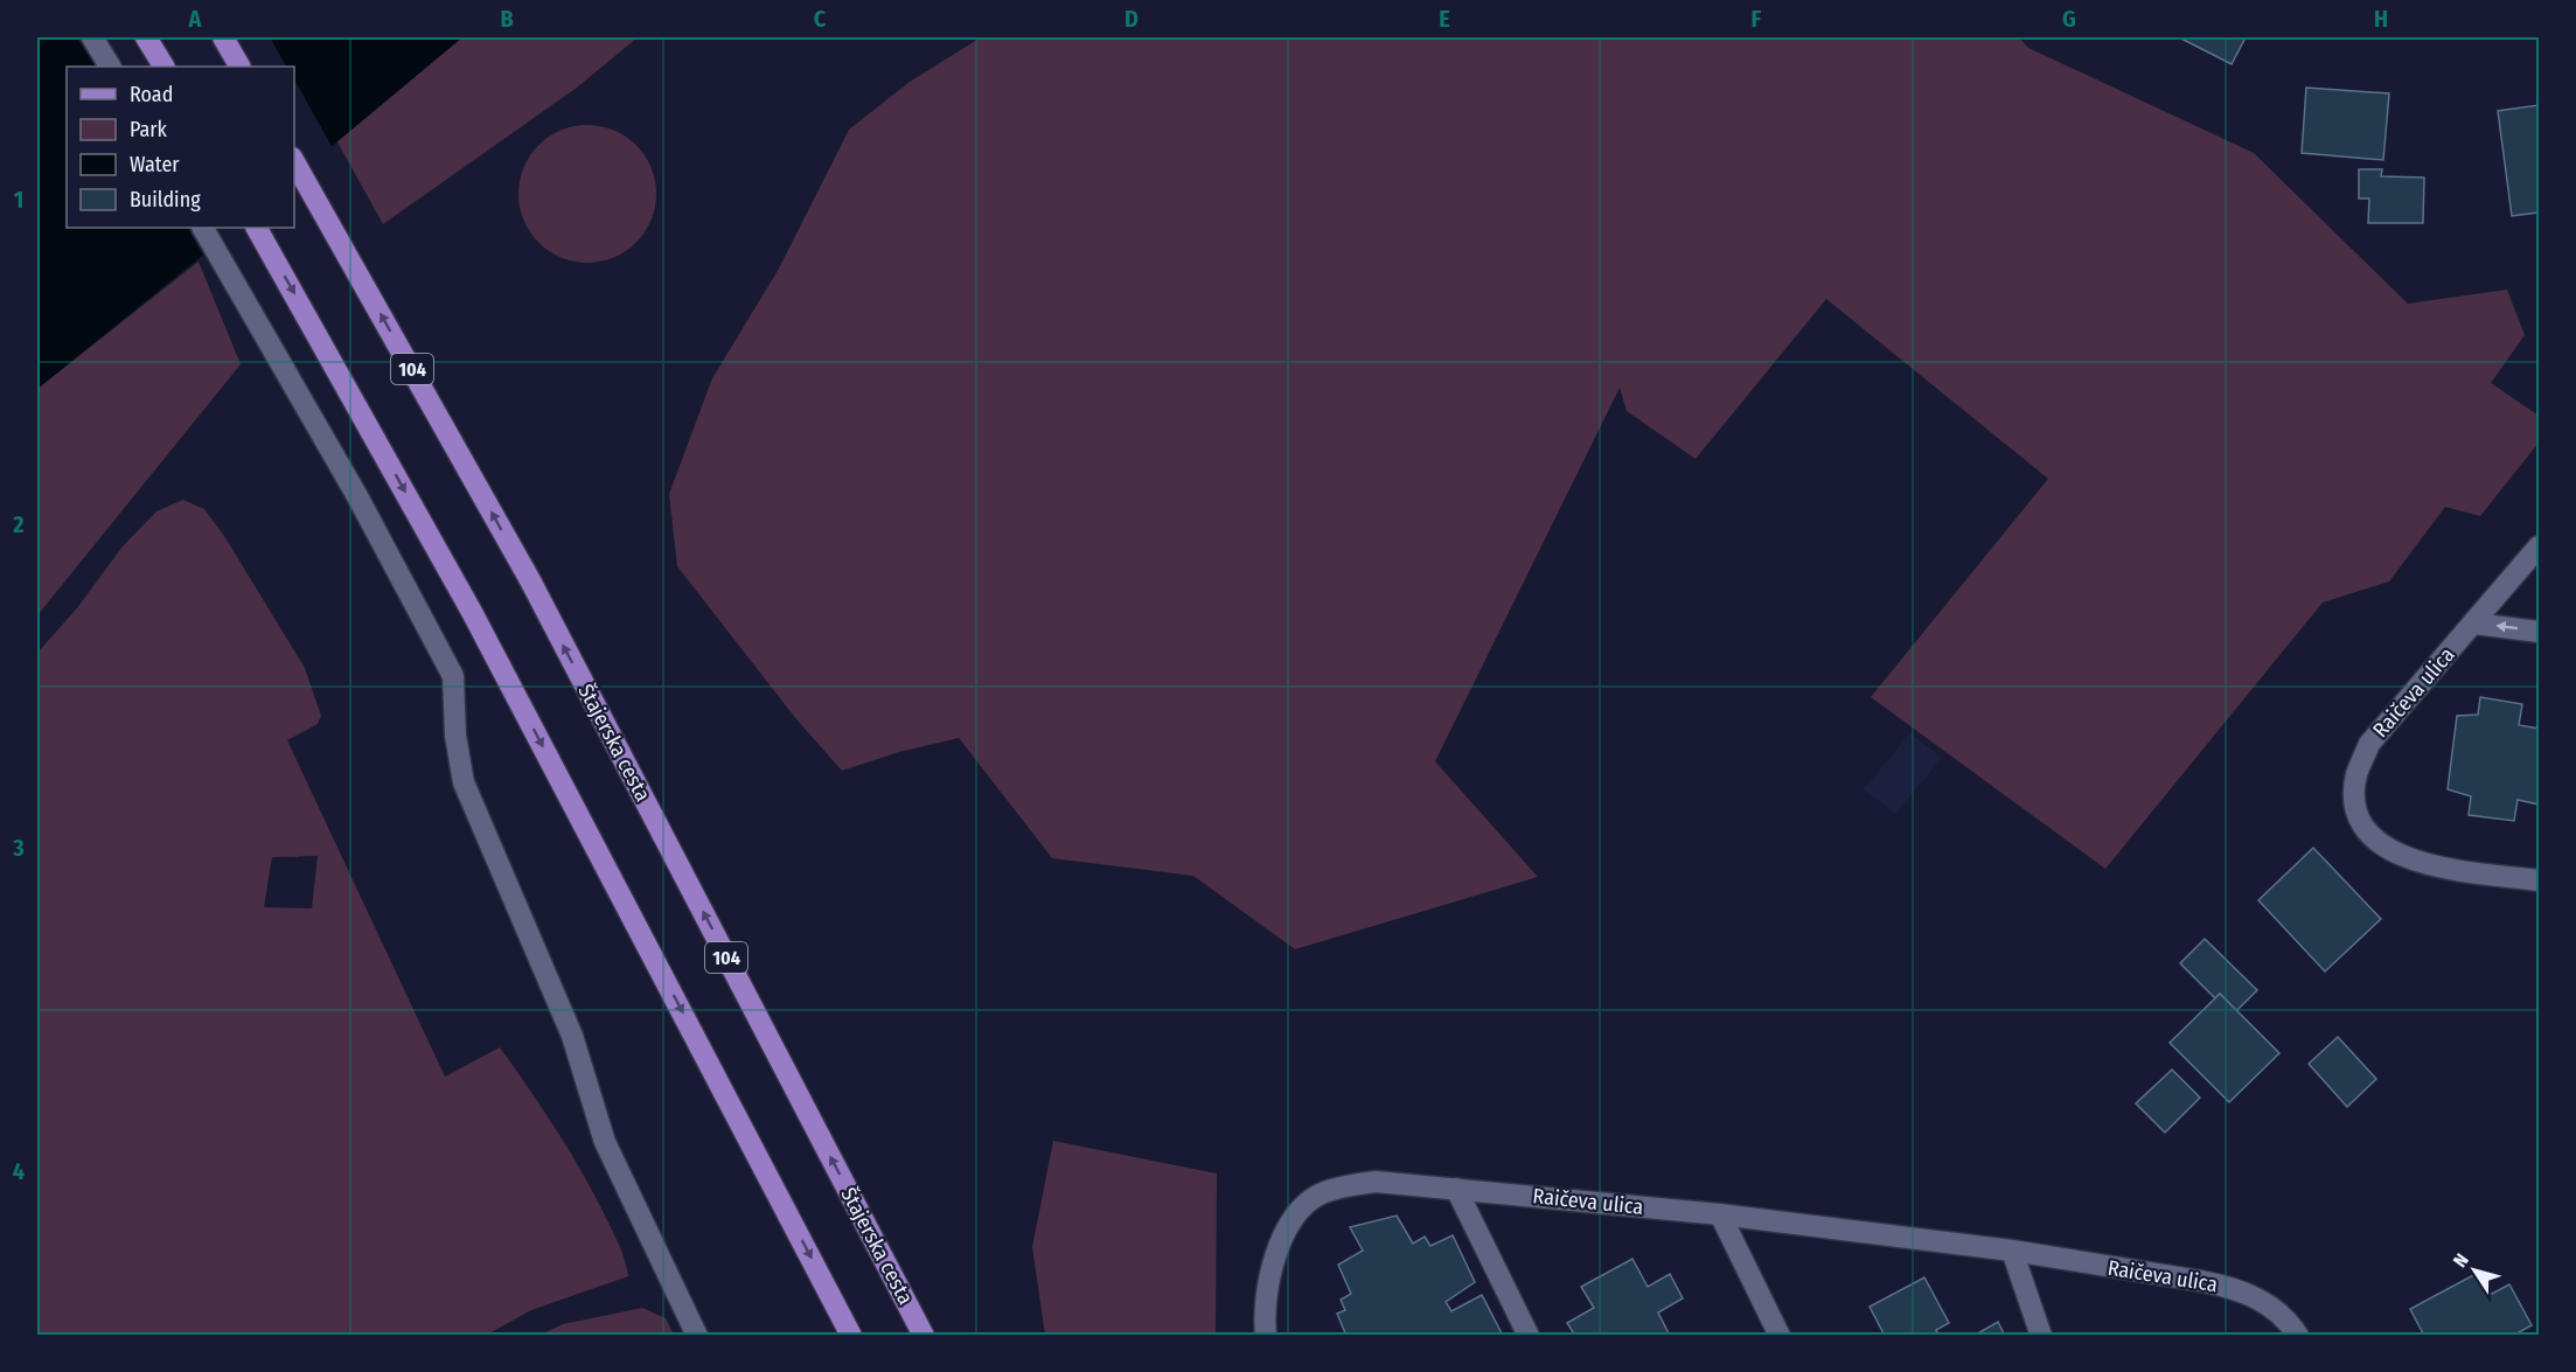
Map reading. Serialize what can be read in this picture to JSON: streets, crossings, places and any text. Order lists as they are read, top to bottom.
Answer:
{
  "streets": {
    "main road": ["104", "Štajerska cesta"],
    "street": ["Raičeva ulica"]
  },
  "legend": [
    "Road",
    "Park",
    "Water",
    "Building"
  ],
  "north": "top left",
  "grid": {
    "columns": [
      "A",
      "B",
      "C",
      "D",
      "E",
      "F",
      "G",
      "H"
    ],
    "rows": [
      "1",
      "2",
      "3",
      "4"
    ]
  }
}
